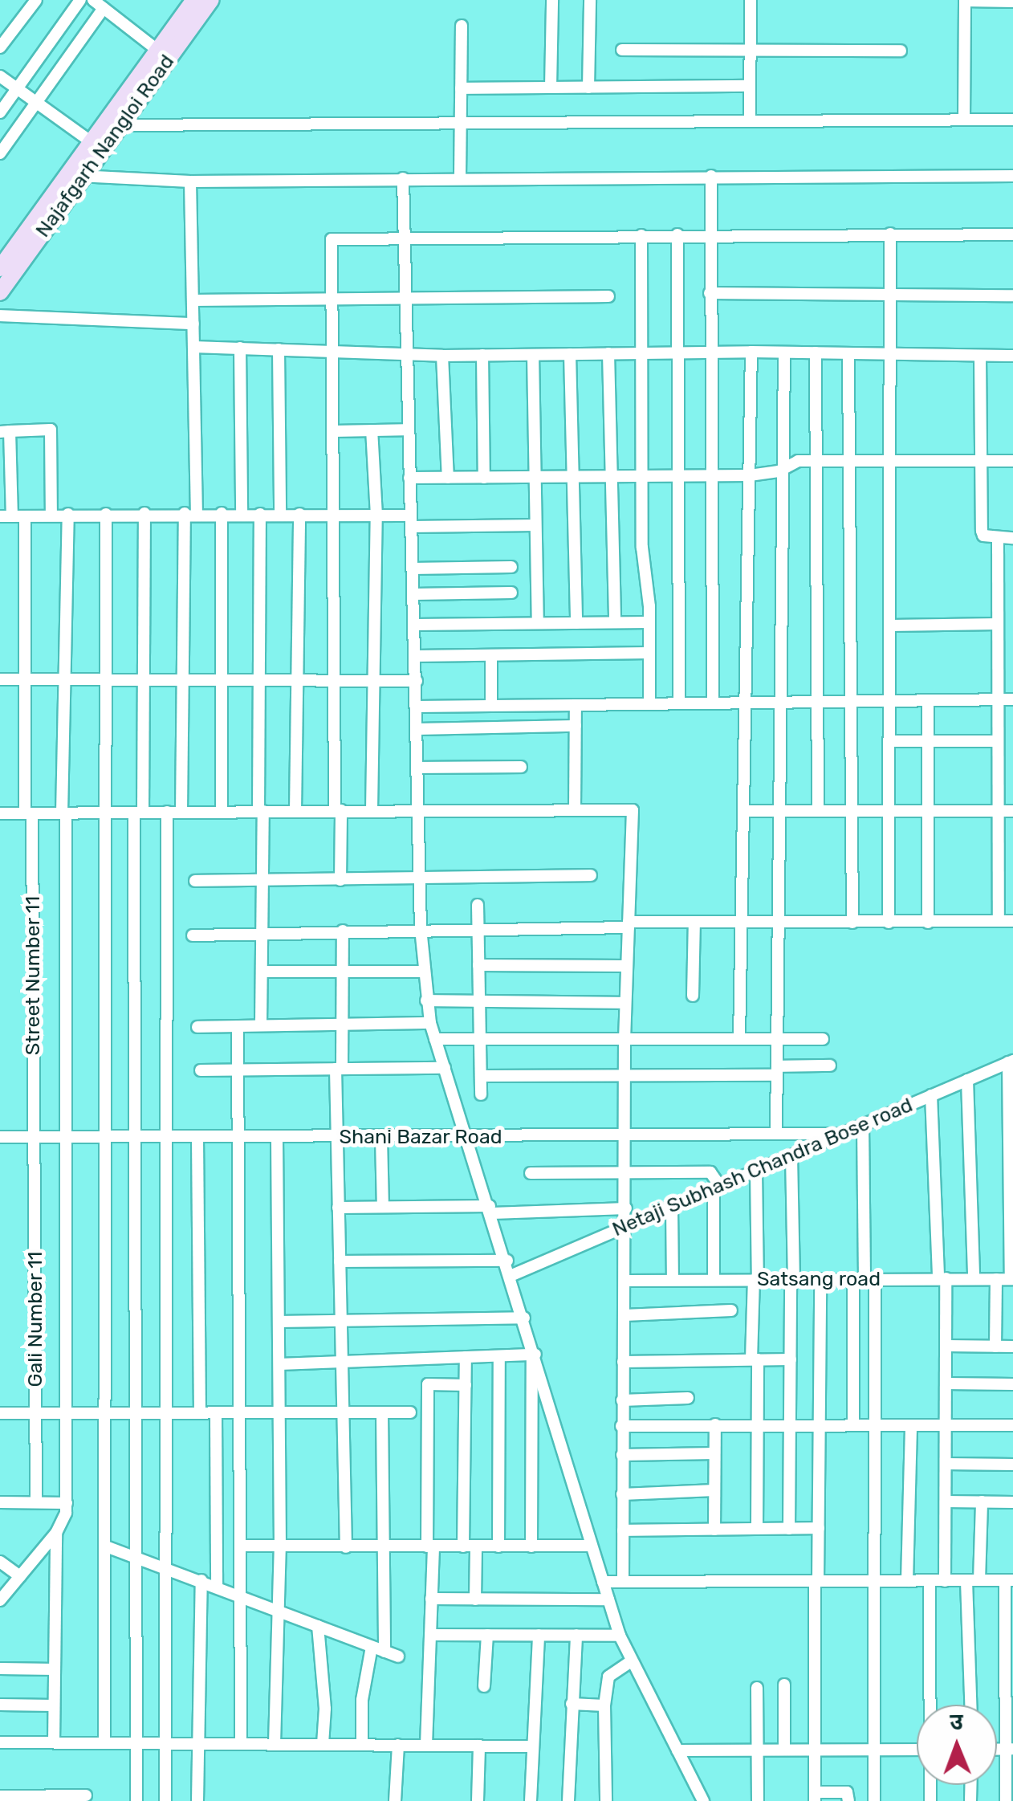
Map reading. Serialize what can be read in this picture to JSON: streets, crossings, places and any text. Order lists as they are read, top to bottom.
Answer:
{
  "streets": {
    "main road": ["Najafgarh Nangloi Road"],
    "street": [
      "Street Number 11",
      "Shani Bazar Road",
      "Netaji Subhash Chandra Bose road",
      "Satsang road",
      "Gali Number 11"
    ]
  },
  "crossings": [
    ["Street Number 11", "Shani Bazar Road"],
    ["Street Number 11", "Gali Number 11"],
    ["Shani Bazar Road", "Netaji Subhash Chandra Bose road"],
    ["Shani Bazar Road", "Gali Number 11"]
  ],
  "north": "top"
}
